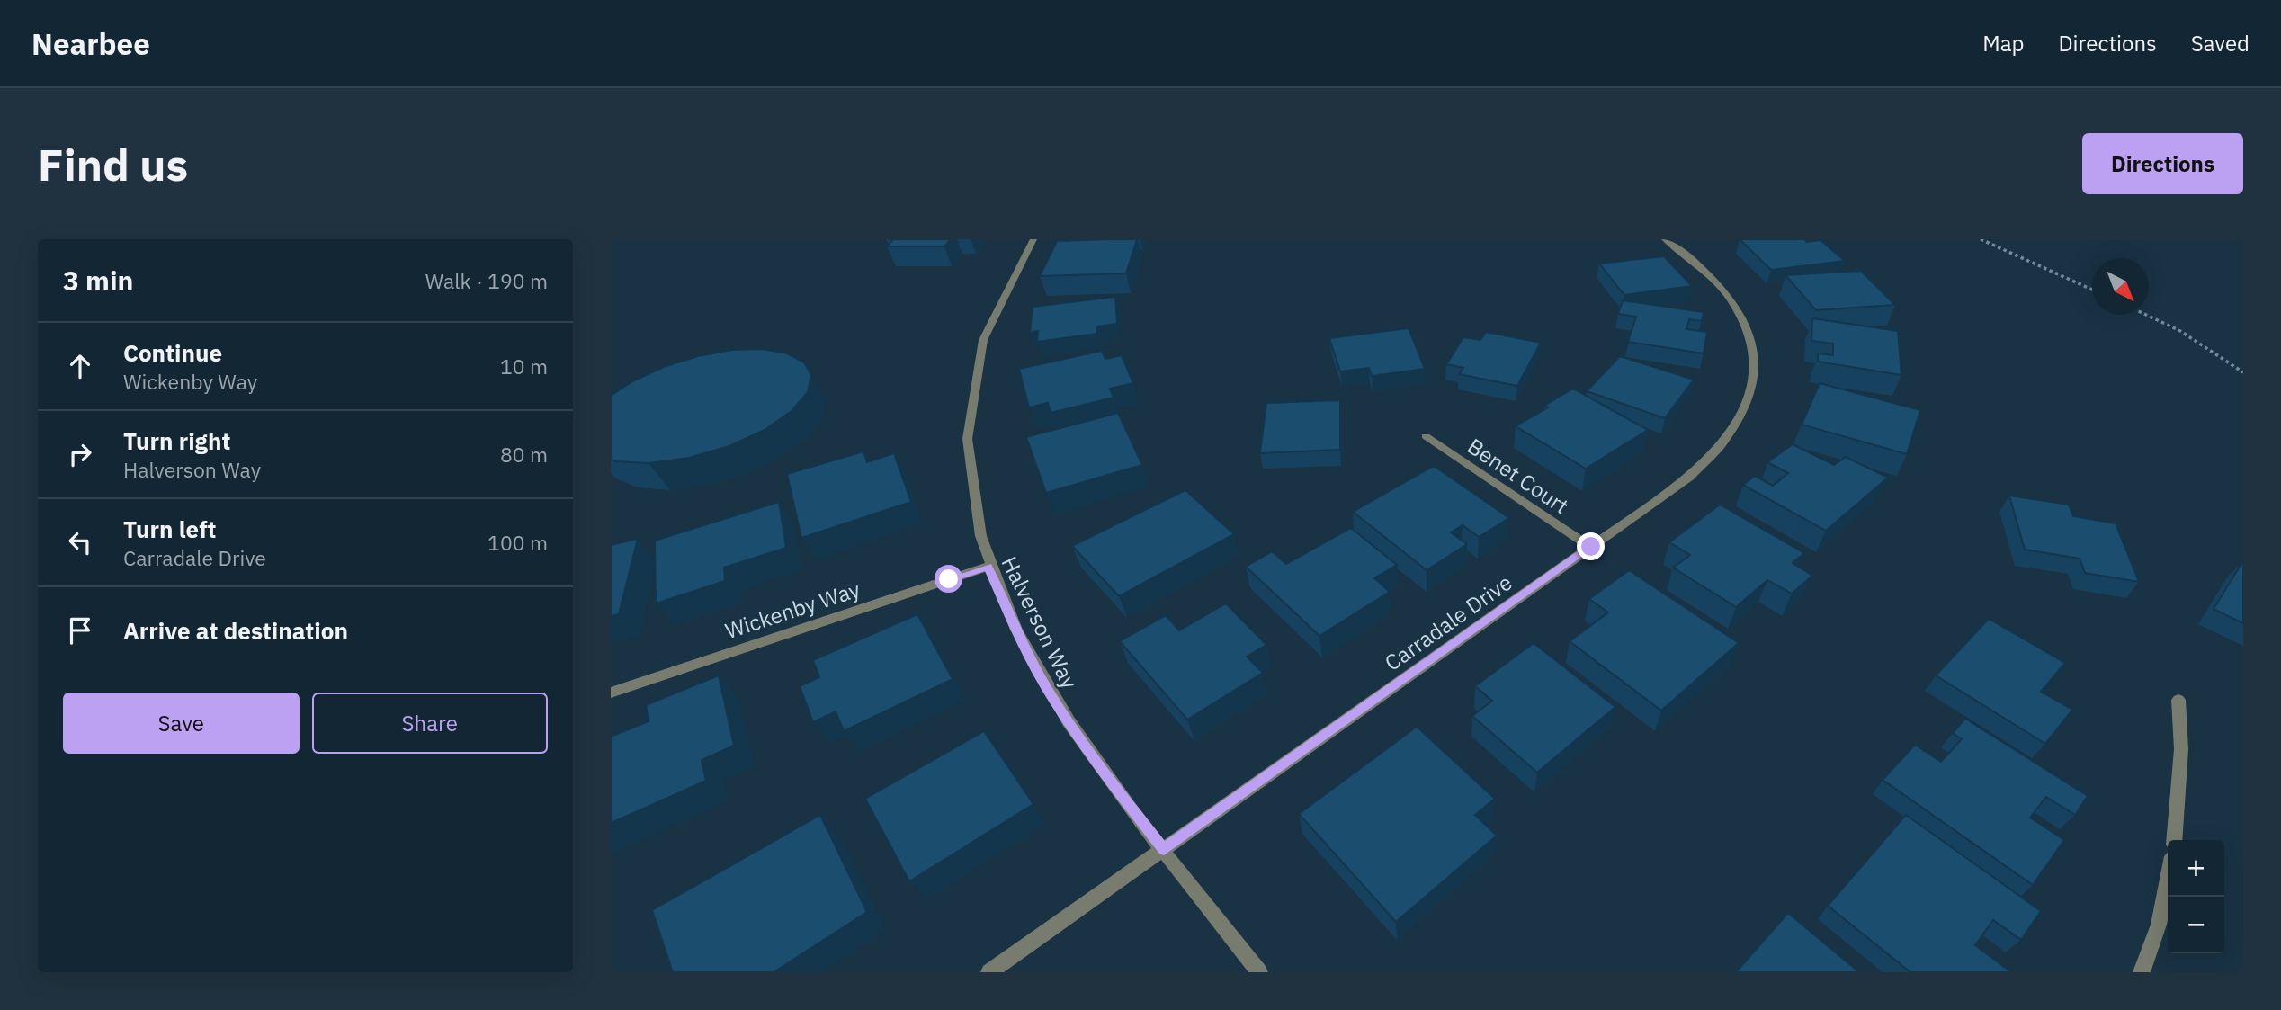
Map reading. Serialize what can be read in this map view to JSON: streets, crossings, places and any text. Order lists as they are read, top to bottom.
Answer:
{
  "streets": {
    "street": [
      "Benet Court",
      "Wickenby Way",
      "Halverson Way",
      "Carradale Drive"
    ]
  },
  "crossings": [
    ["Benet Court", "Carradale Drive"],
    ["Wickenby Way", "Halverson Way"],
    ["Halverson Way", "Carradale Drive"]
  ],
  "north": "bottom right",
  "page": {
    "header": "Nearbee",
    "nav": ["Map", "Directions", "Saved"],
    "buttons": [
      "Directions",
      ["Save", "Share"]
    ],
    "title": "Find us",
    "heading": ["3 min", "Walk · 190 m"],
    "list": [
      ["Continue", "Wickenby Way", "10 m"],
      ["Turn right", "Halverson Way", "80 m"],
      ["Turn left", "Carradale Drive", "100 m"],
      "Arrive at destination"
    ],
    "map_buttons": ["+", "−"]
  }
}
